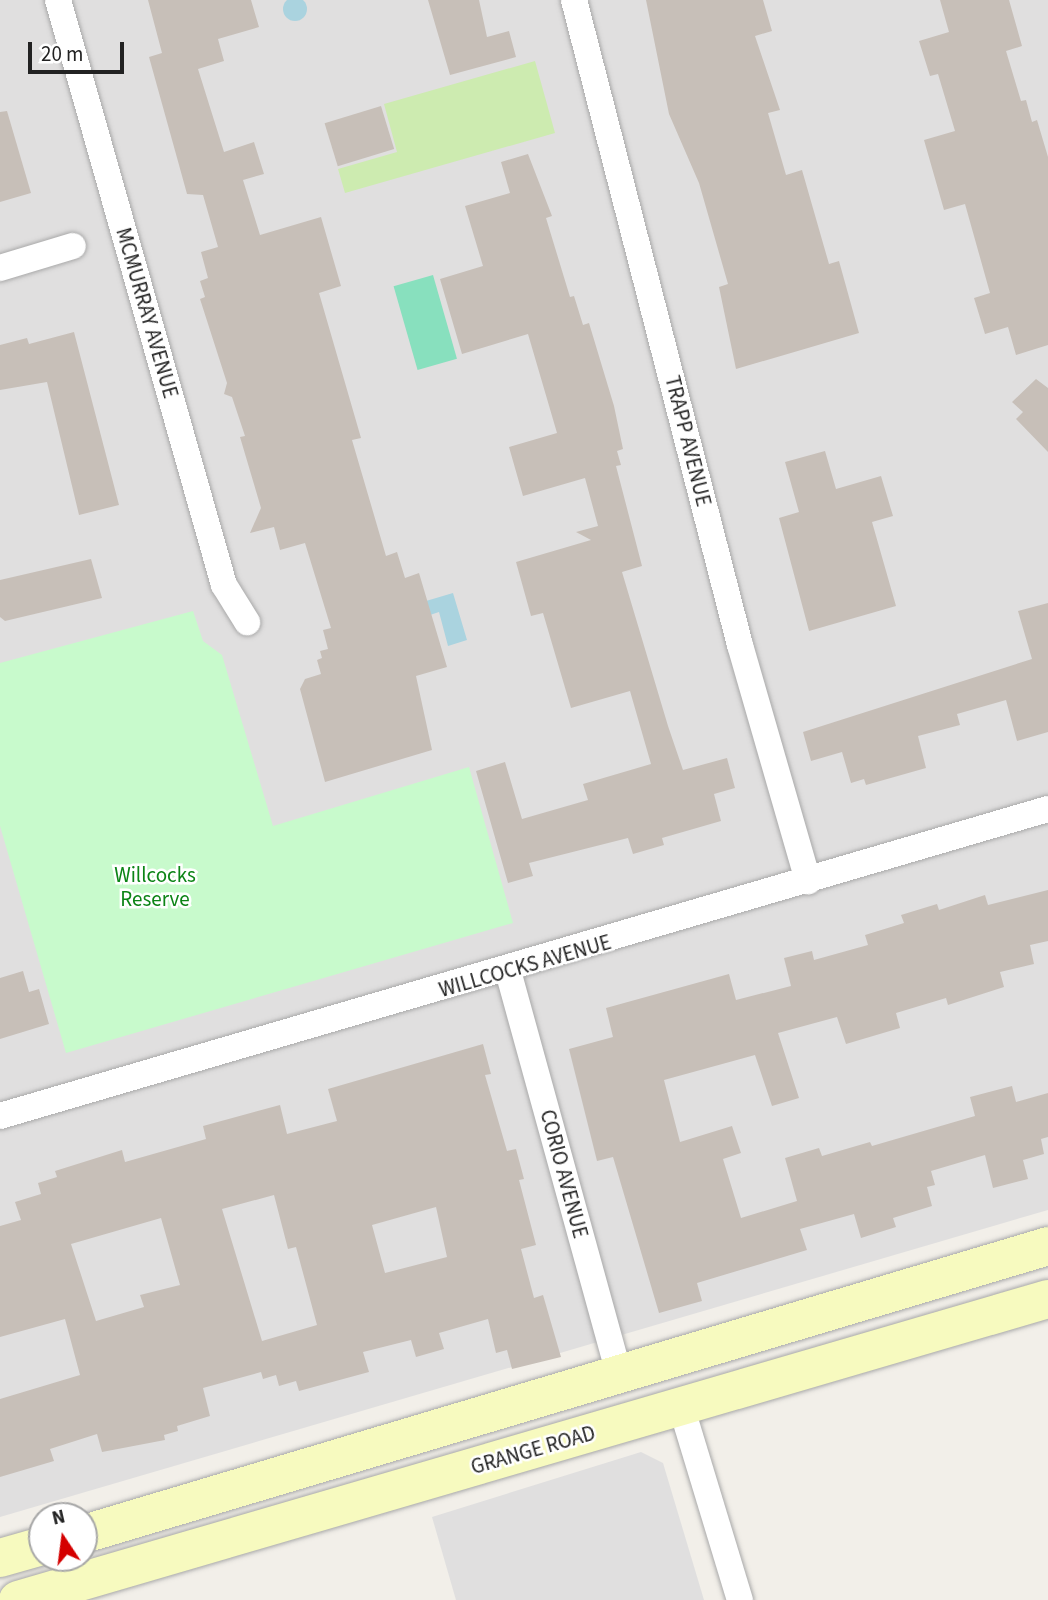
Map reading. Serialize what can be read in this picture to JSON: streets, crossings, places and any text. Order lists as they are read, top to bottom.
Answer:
{
  "streets": {
    "main road": ["GRANGE ROAD"],
    "street": [
      "MCMURRAY AVENUE",
      "TRAPP AVENUE",
      "WILLCOCKS AVENUE",
      "CORIO AVENUE"
    ]
  },
  "crossings": [
    ["TRAPP AVENUE", "WILLCOCKS AVENUE"],
    ["WILLCOCKS AVENUE", "CORIO AVENUE"]
  ],
  "parks": ["Willcocks Reserve"],
  "scale_bar": "20 m",
  "north": "top"
}
